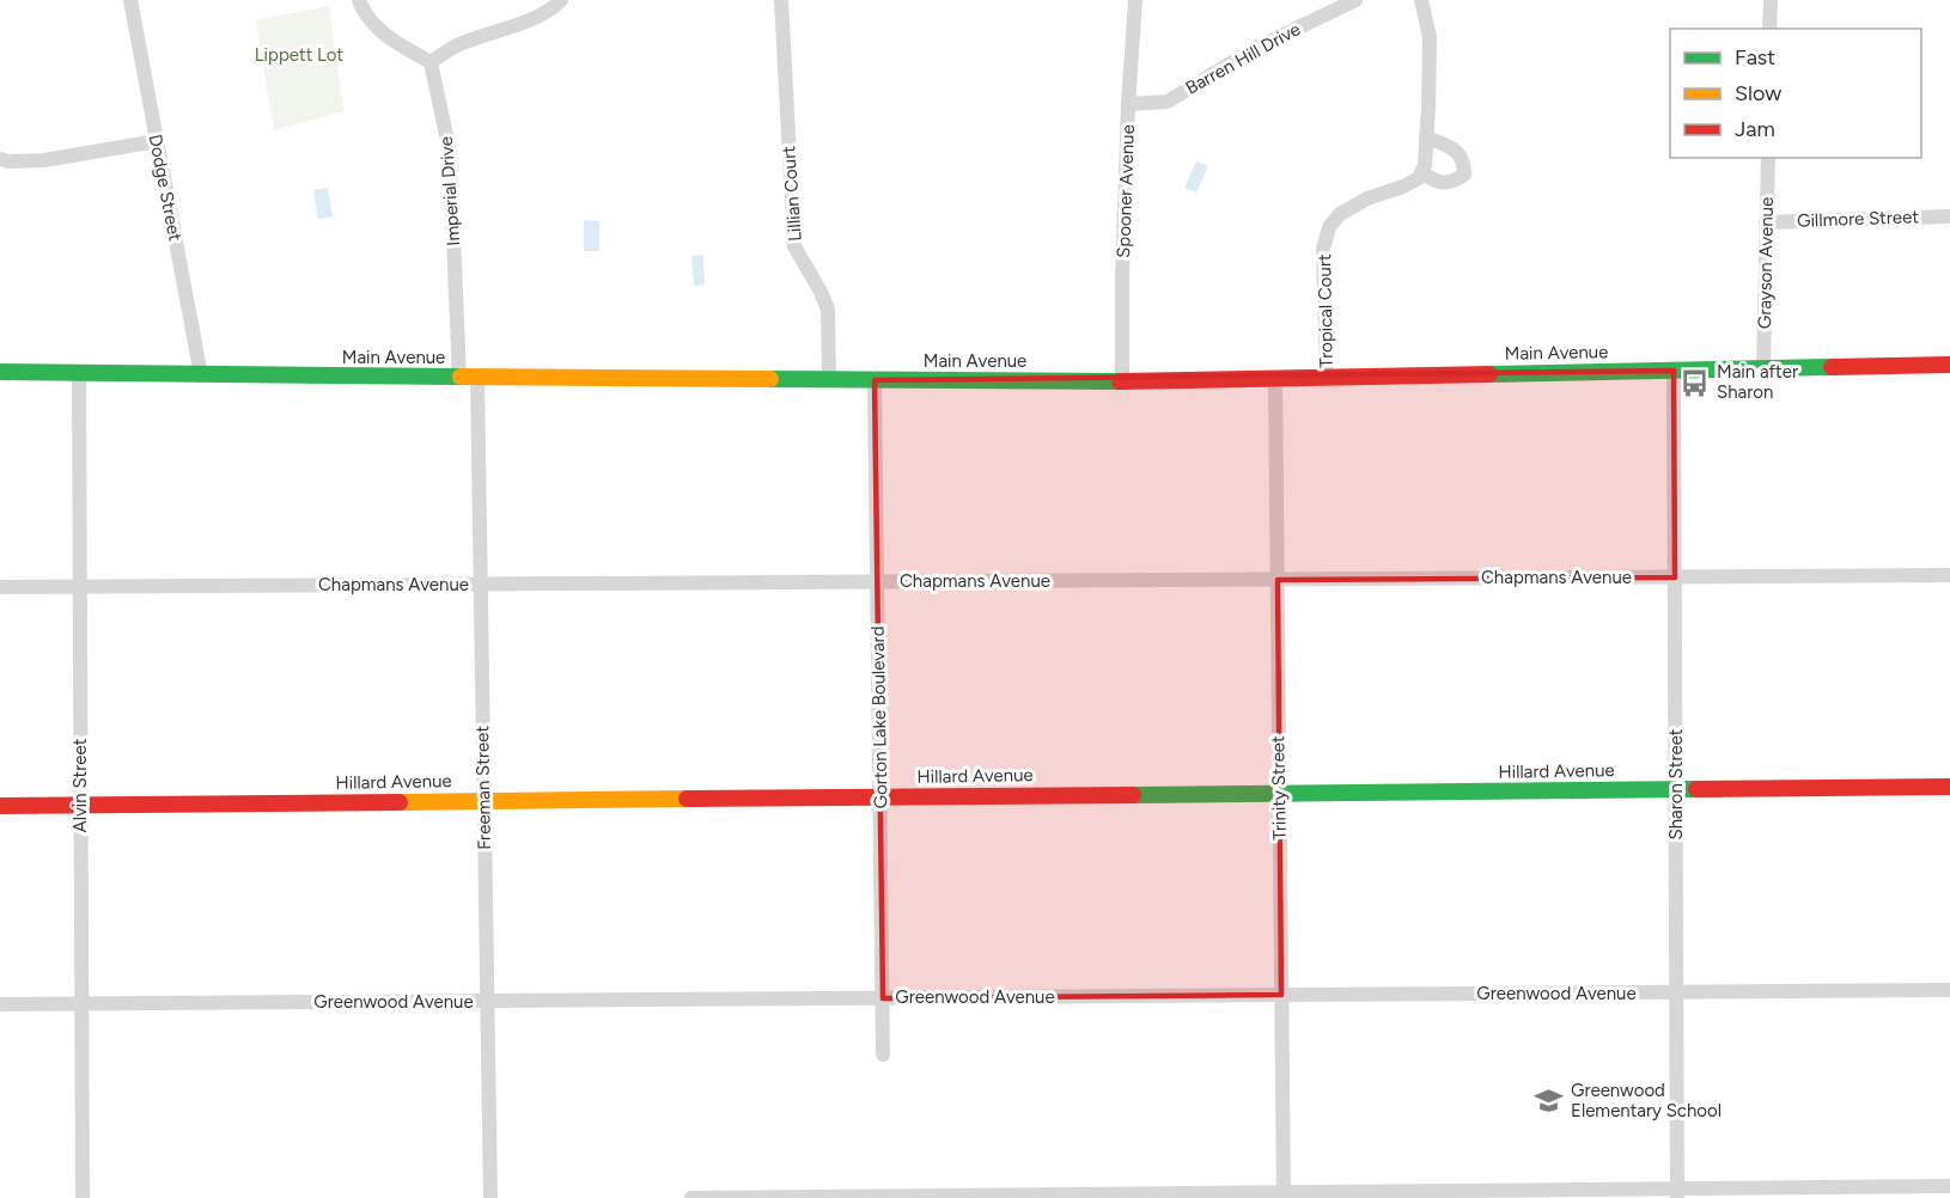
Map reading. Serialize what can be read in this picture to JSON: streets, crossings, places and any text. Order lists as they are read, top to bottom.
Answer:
{
  "streets": {
    "main road": ["Main Avenue", "Hillard Avenue"],
    "street": [
      "Barren Hill Drive",
      "Dodge Street",
      "Imperial Drive",
      "Spooner Avenue",
      "Lillian Court",
      "Gillmore Street",
      "Grayson Avenue",
      "Tropical Court",
      "Chapmans Avenue",
      "Gorton Lake Boulevard",
      "Sharon Street",
      "Alvin Street",
      "Freeman Street",
      "Trinity Street",
      "Greenwood Avenue"
    ]
  },
  "crossings": [
    ["Barren Hill Drive", "Spooner Avenue"],
    ["Dodge Street", "Main Avenue"],
    ["Imperial Drive", "Main Avenue"],
    ["Spooner Avenue", "Main Avenue"],
    ["Lillian Court", "Main Avenue"],
    ["Gillmore Street", "Grayson Avenue"],
    ["Grayson Avenue", "Main Avenue"],
    ["Tropical Court", "Main Avenue"],
    ["Main Avenue", "Gorton Lake Boulevard"],
    ["Main Avenue", "Sharon Street"],
    ["Main Avenue", "Alvin Street"],
    ["Main Avenue", "Freeman Street"],
    ["Main Avenue", "Trinity Street"],
    ["Chapmans Avenue", "Gorton Lake Boulevard"],
    ["Chapmans Avenue", "Sharon Street"],
    ["Chapmans Avenue", "Alvin Street"],
    ["Chapmans Avenue", "Freeman Street"],
    ["Chapmans Avenue", "Trinity Street"],
    ["Gorton Lake Boulevard", "Hillard Avenue"],
    ["Gorton Lake Boulevard", "Greenwood Avenue"],
    ["Hillard Avenue", "Sharon Street"],
    ["Hillard Avenue", "Alvin Street"],
    ["Hillard Avenue", "Freeman Street"],
    ["Hillard Avenue", "Trinity Street"],
    ["Sharon Street", "Greenwood Avenue"],
    ["Alvin Street", "Greenwood Avenue"],
    ["Freeman Street", "Greenwood Avenue"],
    ["Trinity Street", "Greenwood Avenue"]
  ],
  "parks": ["Lippett Lot"],
  "places": {
    "bus stop": ["Main after Sharon"],
    "school or university": ["Greenwood Elementary School"]
  },
  "legend": ["Fast", "Slow", "Jam"]
}
